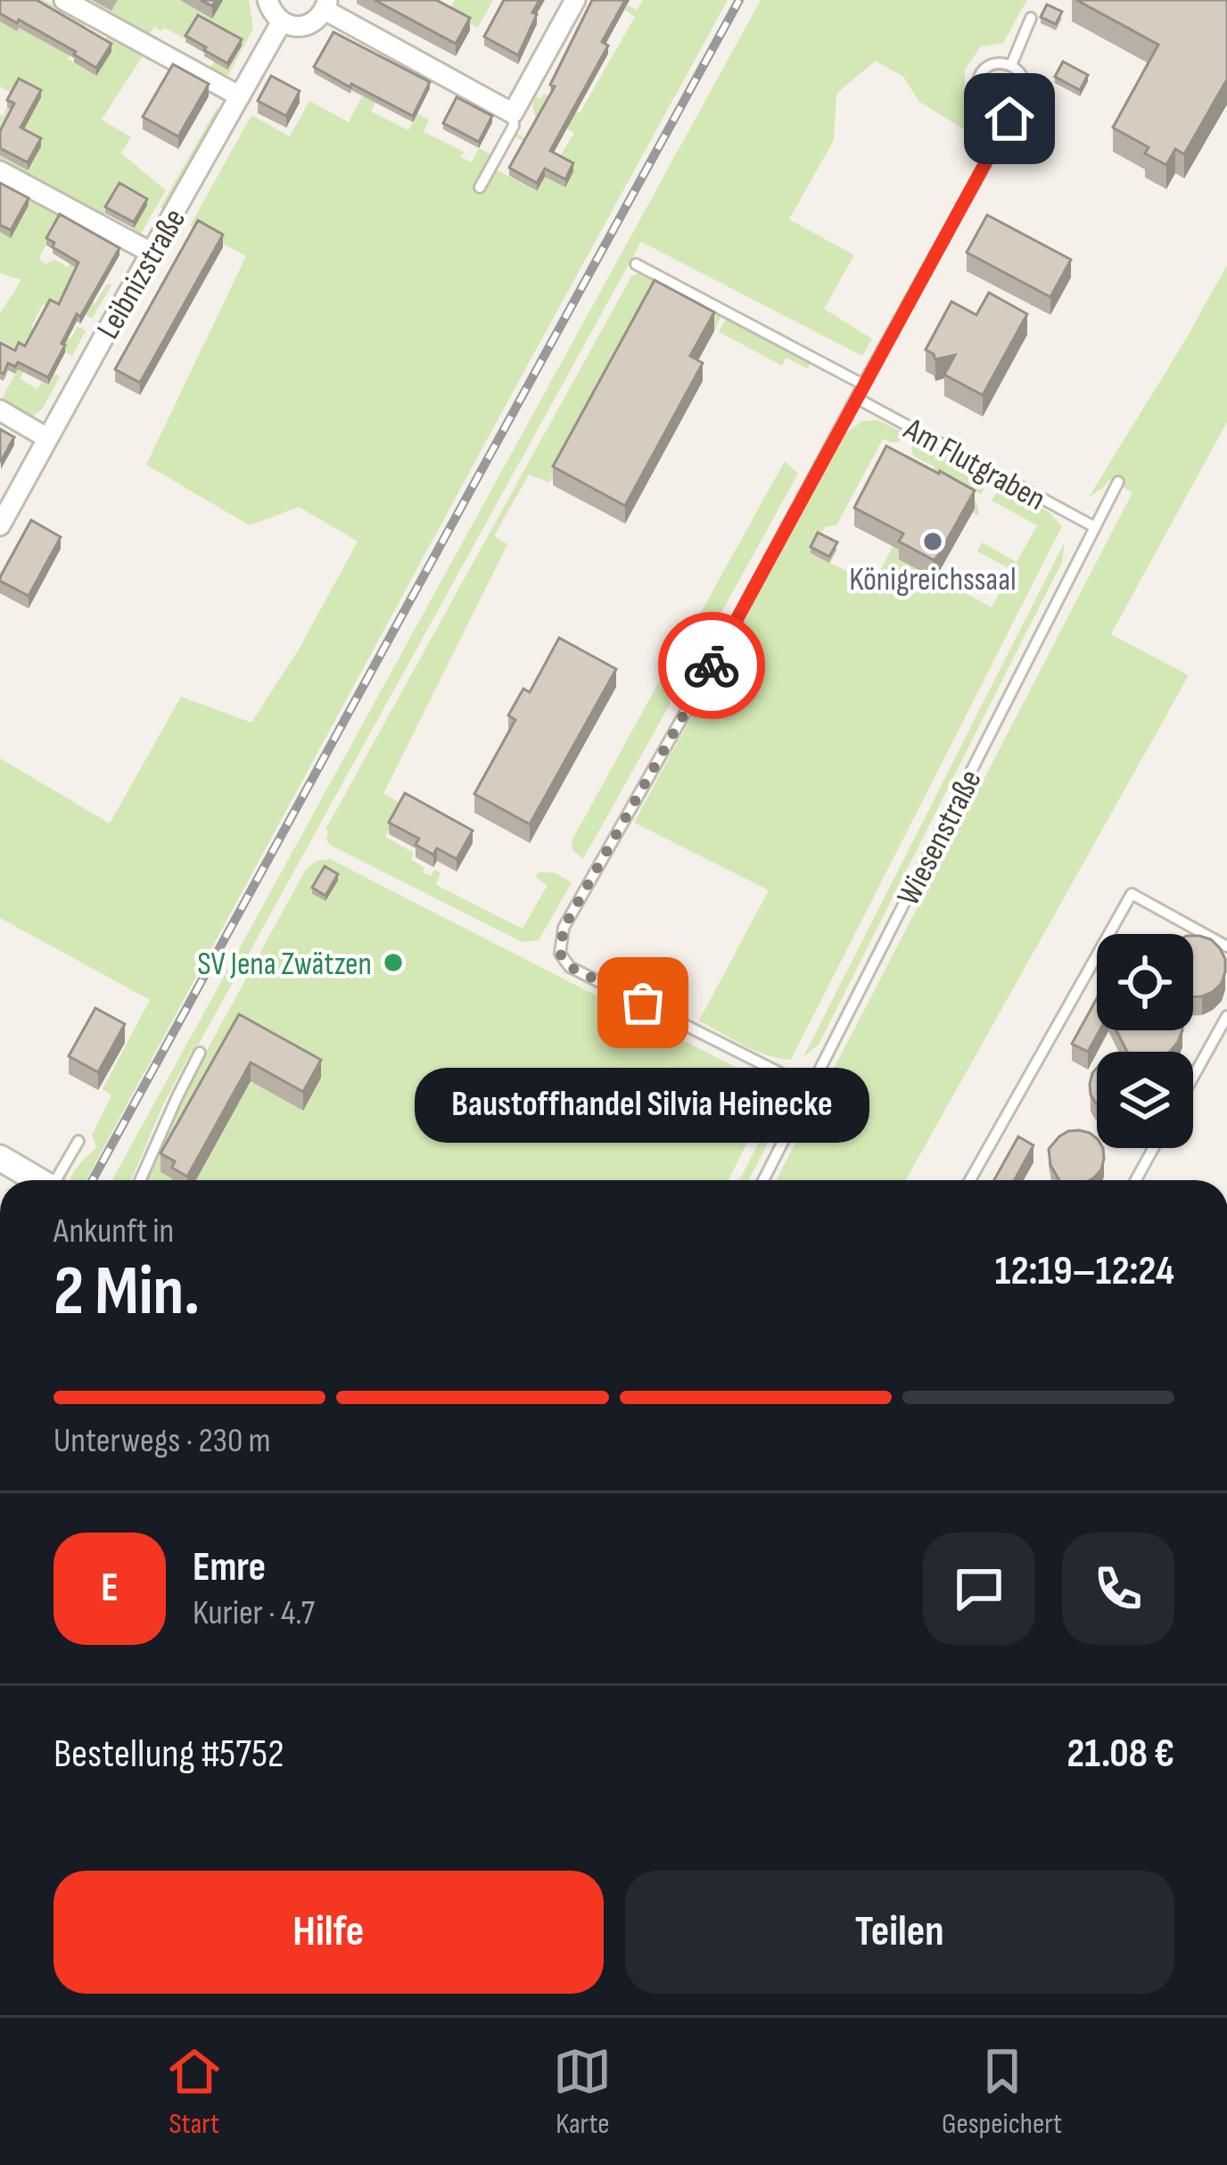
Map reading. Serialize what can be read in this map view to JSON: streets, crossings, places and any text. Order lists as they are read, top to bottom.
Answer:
{
  "streets": {
    "street": ["Leibnizstraße"],
    "lane": ["Am Flutgraben", "Wiesenstraße"]
  },
  "crossings": [
    ["Am Flutgraben", "Wiesenstraße"]
  ],
  "places": ["Königreichssaal", "SV Jena Zwätzen", "Baustoffhandel Silvia Heinecke"],
  "page": {
    "bubble": "Baustoffhandel Silvia Heinecke",
    "heading": ["2 Min.", "Ankunft in", "12:19–12:24"],
    "panel": [
      "Emre",
      "Kurier · 4.7",
      "Bestellung #5752",
      "21.08 €"
    ],
    "bar": "Unterwegs · 230 m",
    "round": "E",
    "buttons": ["Hilfe", "Teilen"],
    "tabs": ["Start", "Karte", "Gespeichert"]
  }
}
